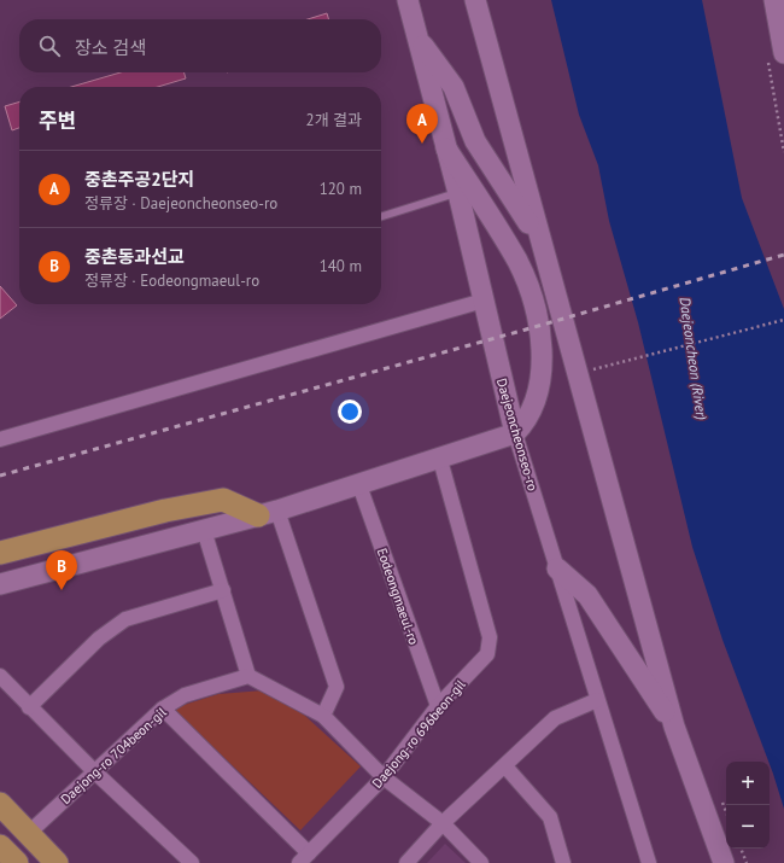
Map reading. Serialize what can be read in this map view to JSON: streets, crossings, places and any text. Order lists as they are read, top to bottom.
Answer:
{
  "streets": {
    "main road": ["Daejeoncheonseo-ro"],
    "street": ["Eodeongmaeul-ro", "Daejong-ro 696beon-gil", "Daejong-ro 704beon-gil"]
  },
  "crossings": [
    ["Eodeongmaeul-ro", "Daejong-ro 696beon-gil"],
    ["Daejong-ro 696beon-gil", "Daejong-ro 704beon-gil"]
  ],
  "water": ["Daejeoncheon (River)"],
  "page": {
    "search": "장소 검색",
    "heading": ["주변", "2개 결과"],
    "pins": ["A", "B"],
    "list": [
      {
        "mark": "A",
        "name": "중촌주공2단지",
        "note": "정류장 · Daejeoncheonseo-ro",
        "value": "120 m"
      },
      {
        "mark": "B",
        "name": "중촌동과선교",
        "note": "정류장 · Eodeongmaeul-ro",
        "value": "140 m"
      }
    ],
    "map_buttons": ["+", "−"]
  }
}
